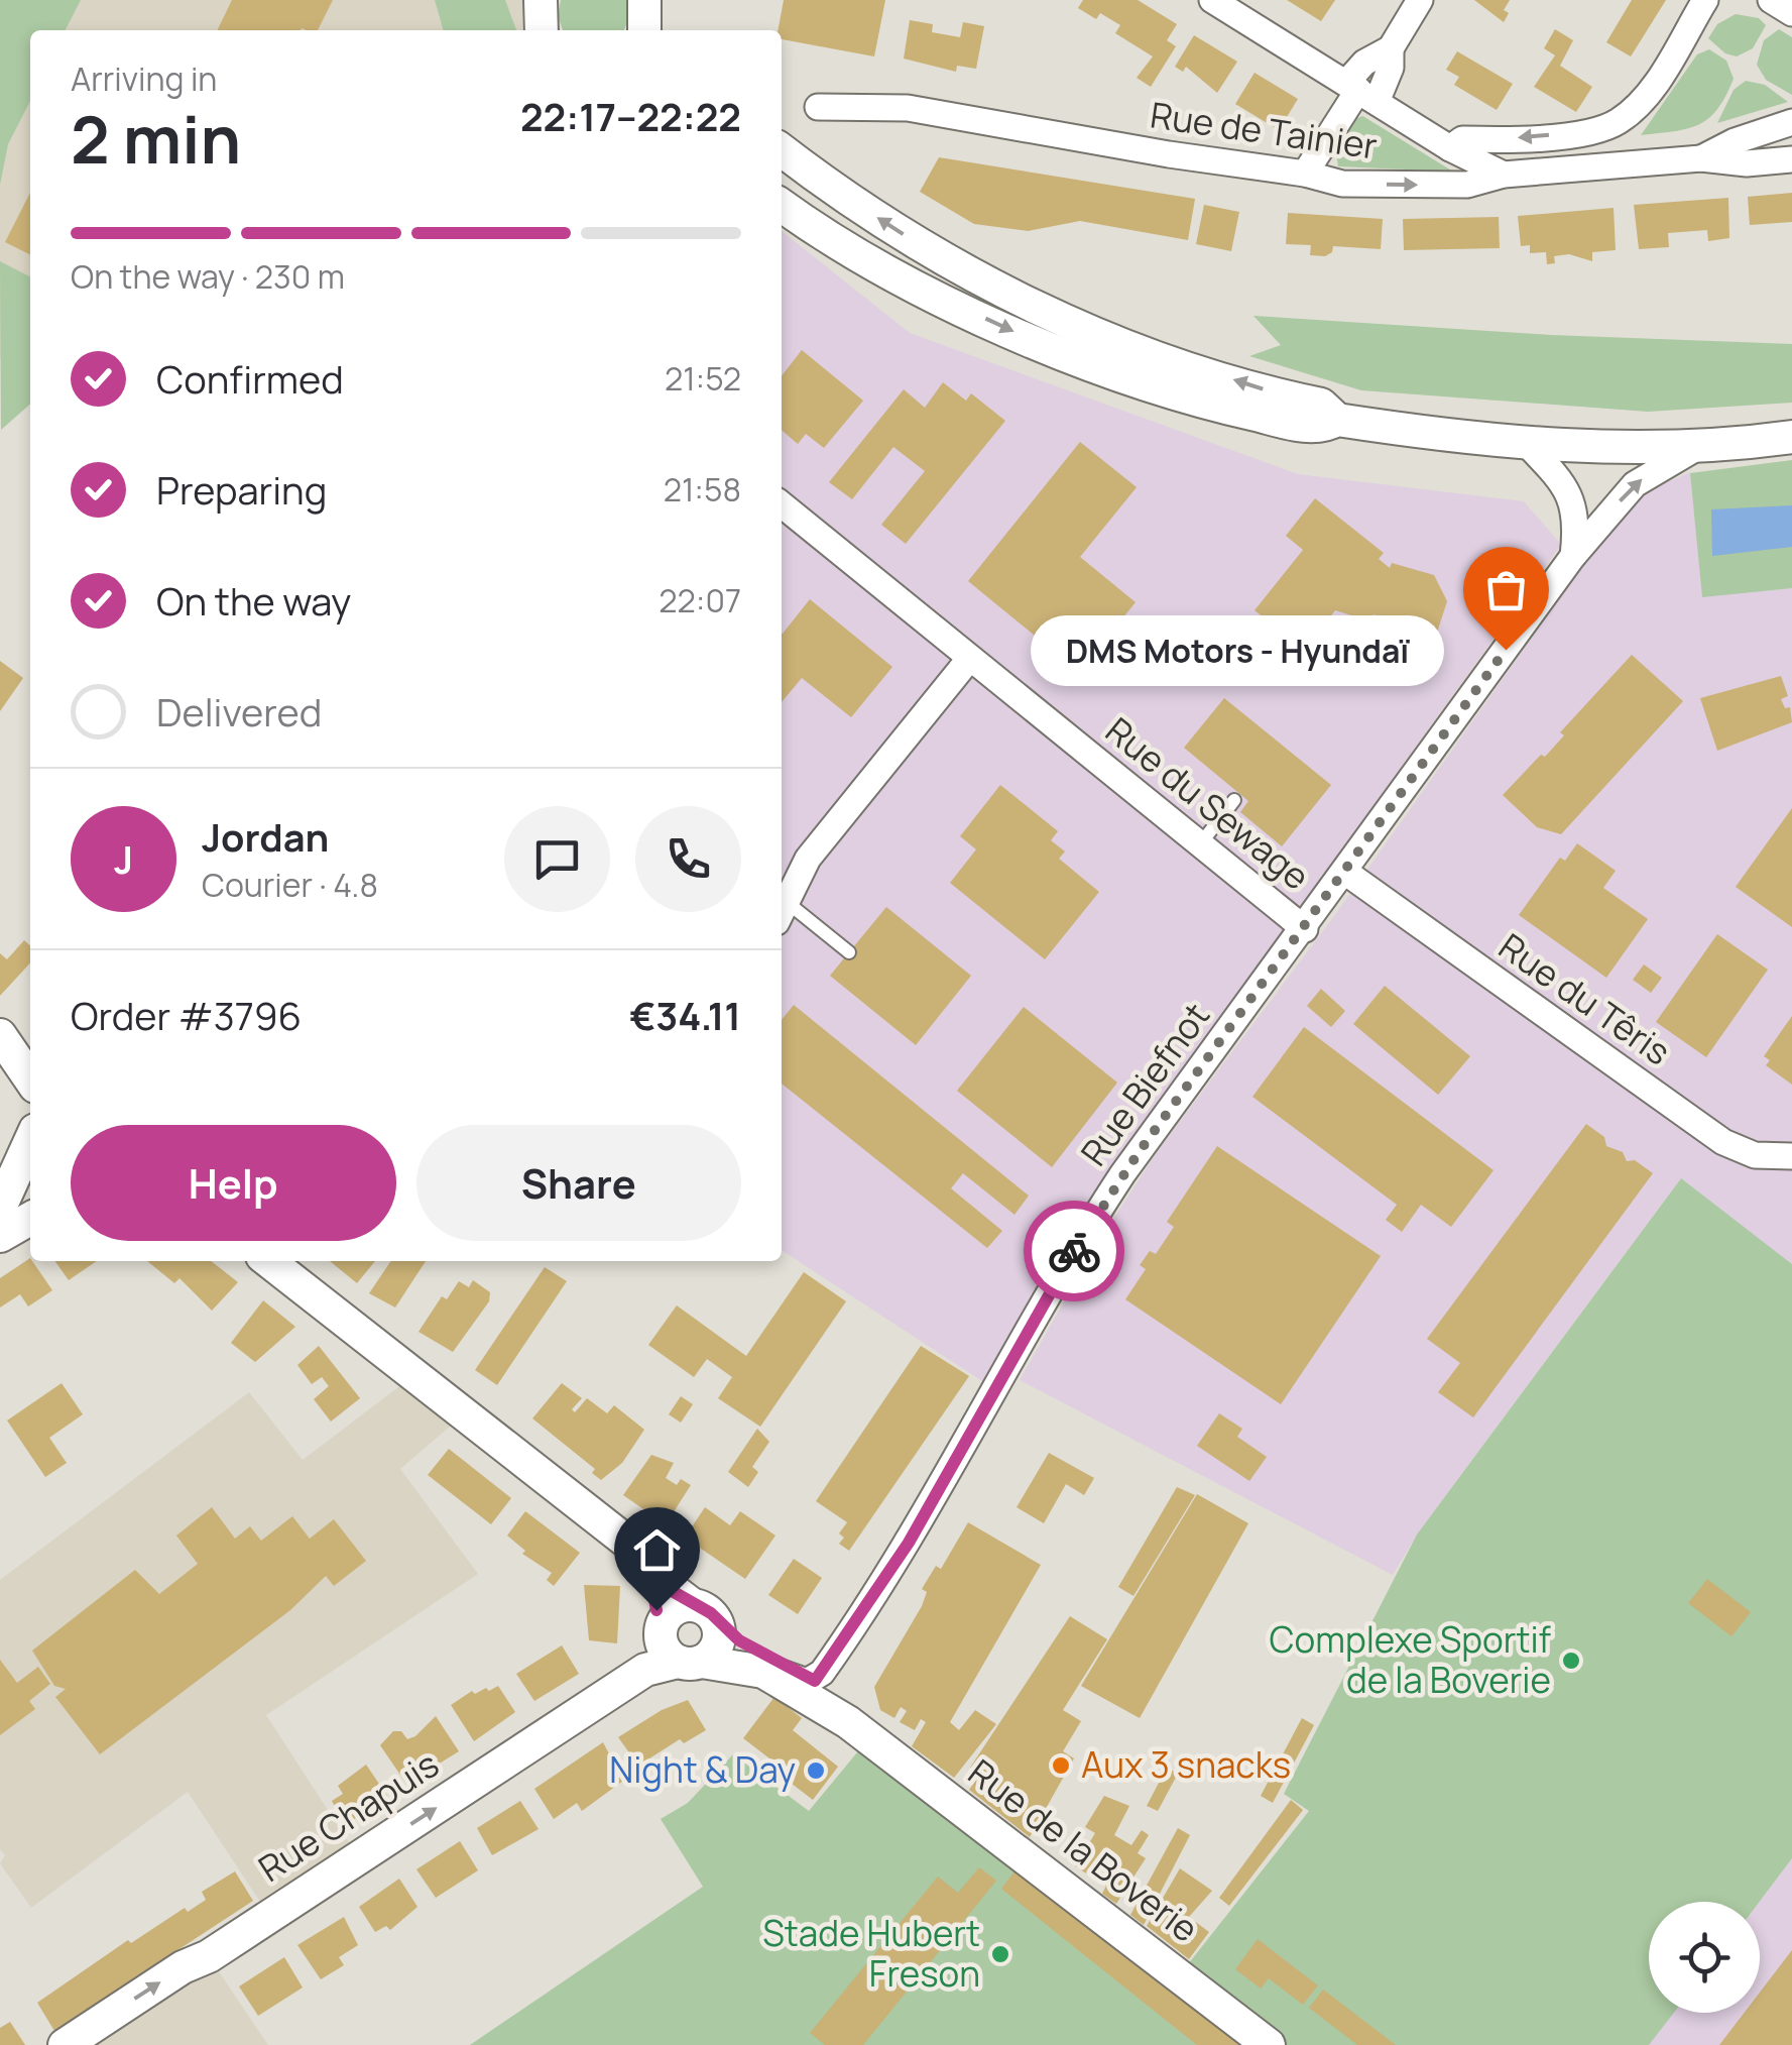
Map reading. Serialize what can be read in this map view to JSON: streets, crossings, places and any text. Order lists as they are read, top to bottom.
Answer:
{
  "streets": {
    "street": [
      "Rue de Tainier",
      "Rue du Sewage",
      "Rue du Têris",
      "Rue Biefnot",
      "Rue Chapuis",
      "Rue de la Boverie"
    ]
  },
  "crossings": [
    ["Rue du Sewage", "Rue Biefnot"],
    ["Rue du Têris", "Rue Biefnot"],
    ["Rue Biefnot", "Rue de la Boverie"],
    ["Rue Chapuis", "Rue de la Boverie"]
  ],
  "one_way": ["Rue Chapuis"],
  "places": [
    "DMS Motors - Hyundaï",
    "Complexe Sportif de la Boverie",
    "Aux 3 snacks",
    "Night & Day",
    "Stade Hubert Freson"
  ],
  "page": {
    "heading": ["2 min", "Arriving in", "22:17–22:22"],
    "panel": [
      "Jordan",
      "Courier · 4.8",
      "Order #3796",
      "€34.11"
    ],
    "bar": "On the way · 230 m",
    "list": [
      ["Confirmed", "21:52"],
      ["Preparing", "21:58"],
      ["On the way", "22:07"],
      "Delivered"
    ],
    "bubble": "DMS Motors - Hyundaï",
    "round": "J",
    "buttons": ["Help", "Share"]
  }
}
